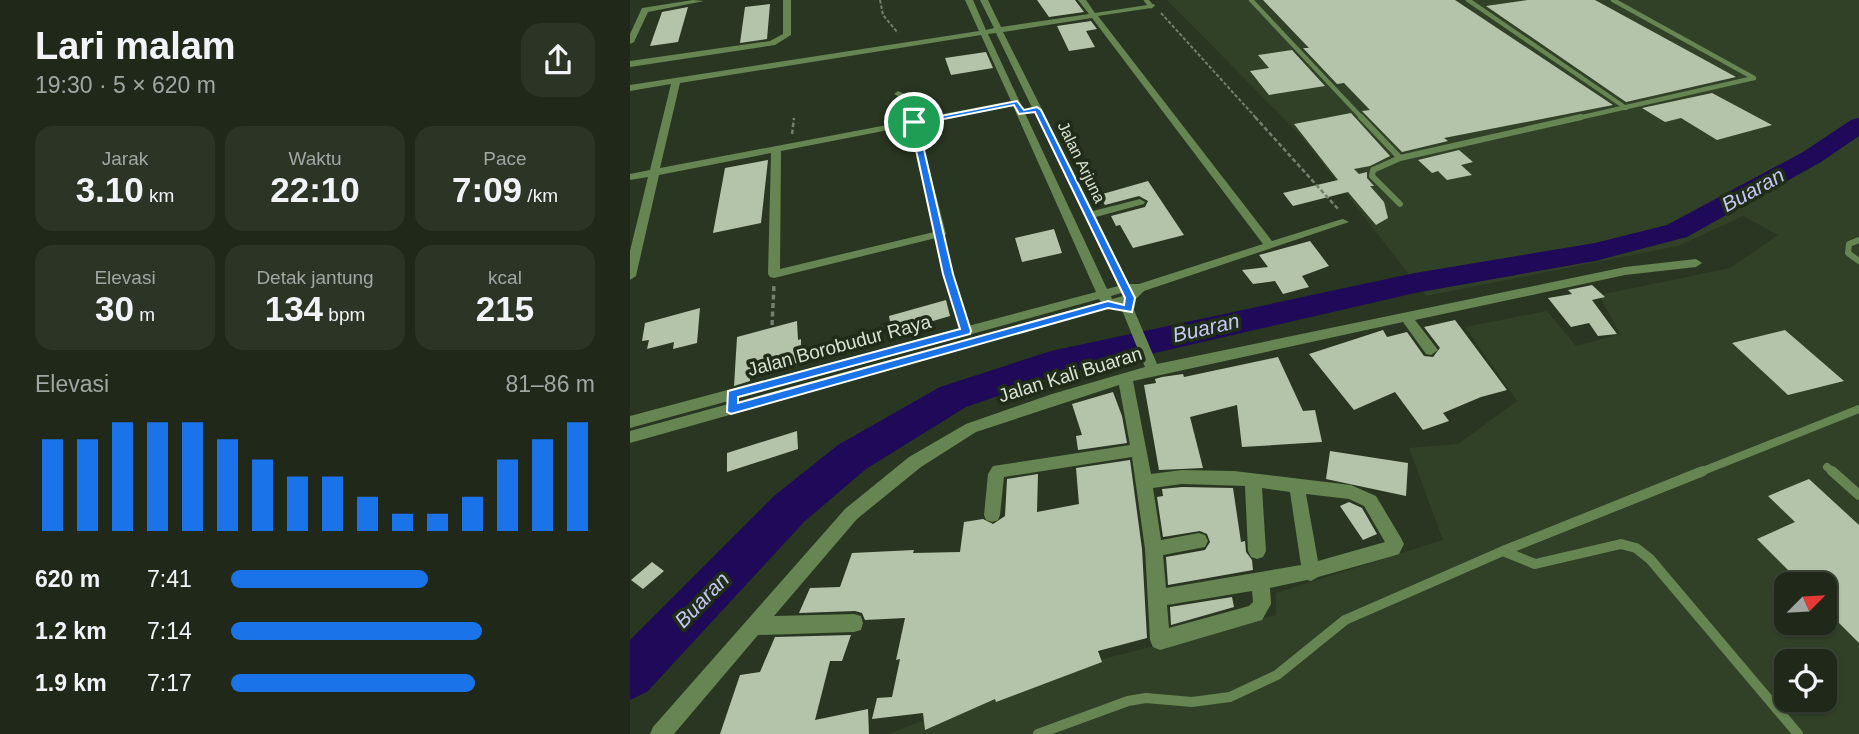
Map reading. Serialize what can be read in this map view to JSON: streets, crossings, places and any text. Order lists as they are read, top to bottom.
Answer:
{
  "streets": {
    "street": ["Jalan Arjuna", "Jalan Borobudur Raya", "Jalan Kali Buaran"]
  },
  "crossings": [
    ["Jalan Arjuna", "Jalan Borobudur Raya"],
    ["Jalan Arjuna", "Jalan Kali Buaran"]
  ],
  "water": ["Buaran"],
  "north": "top right",
  "page": {
    "heading": ["Lari malam", "19:30 · 5 × 620 m"],
    "stats": [
      ["Jarak", "3.10 km"],
      ["Waktu", "22:10"],
      ["Pace", "7:09 /km"],
      ["Elevasi", "30 m"],
      ["Detak jantung", "134 bpm"],
      ["kcal", "215"]
    ],
    "chart": ["Elevasi", "81–86 m"],
    "list": [
      {
        "name": "620 m",
        "note": "7:41"
      },
      {
        "name": "1.2 km",
        "note": "7:14"
      },
      {
        "name": "1.9 km",
        "note": "7:17"
      }
    ]
  }
}
